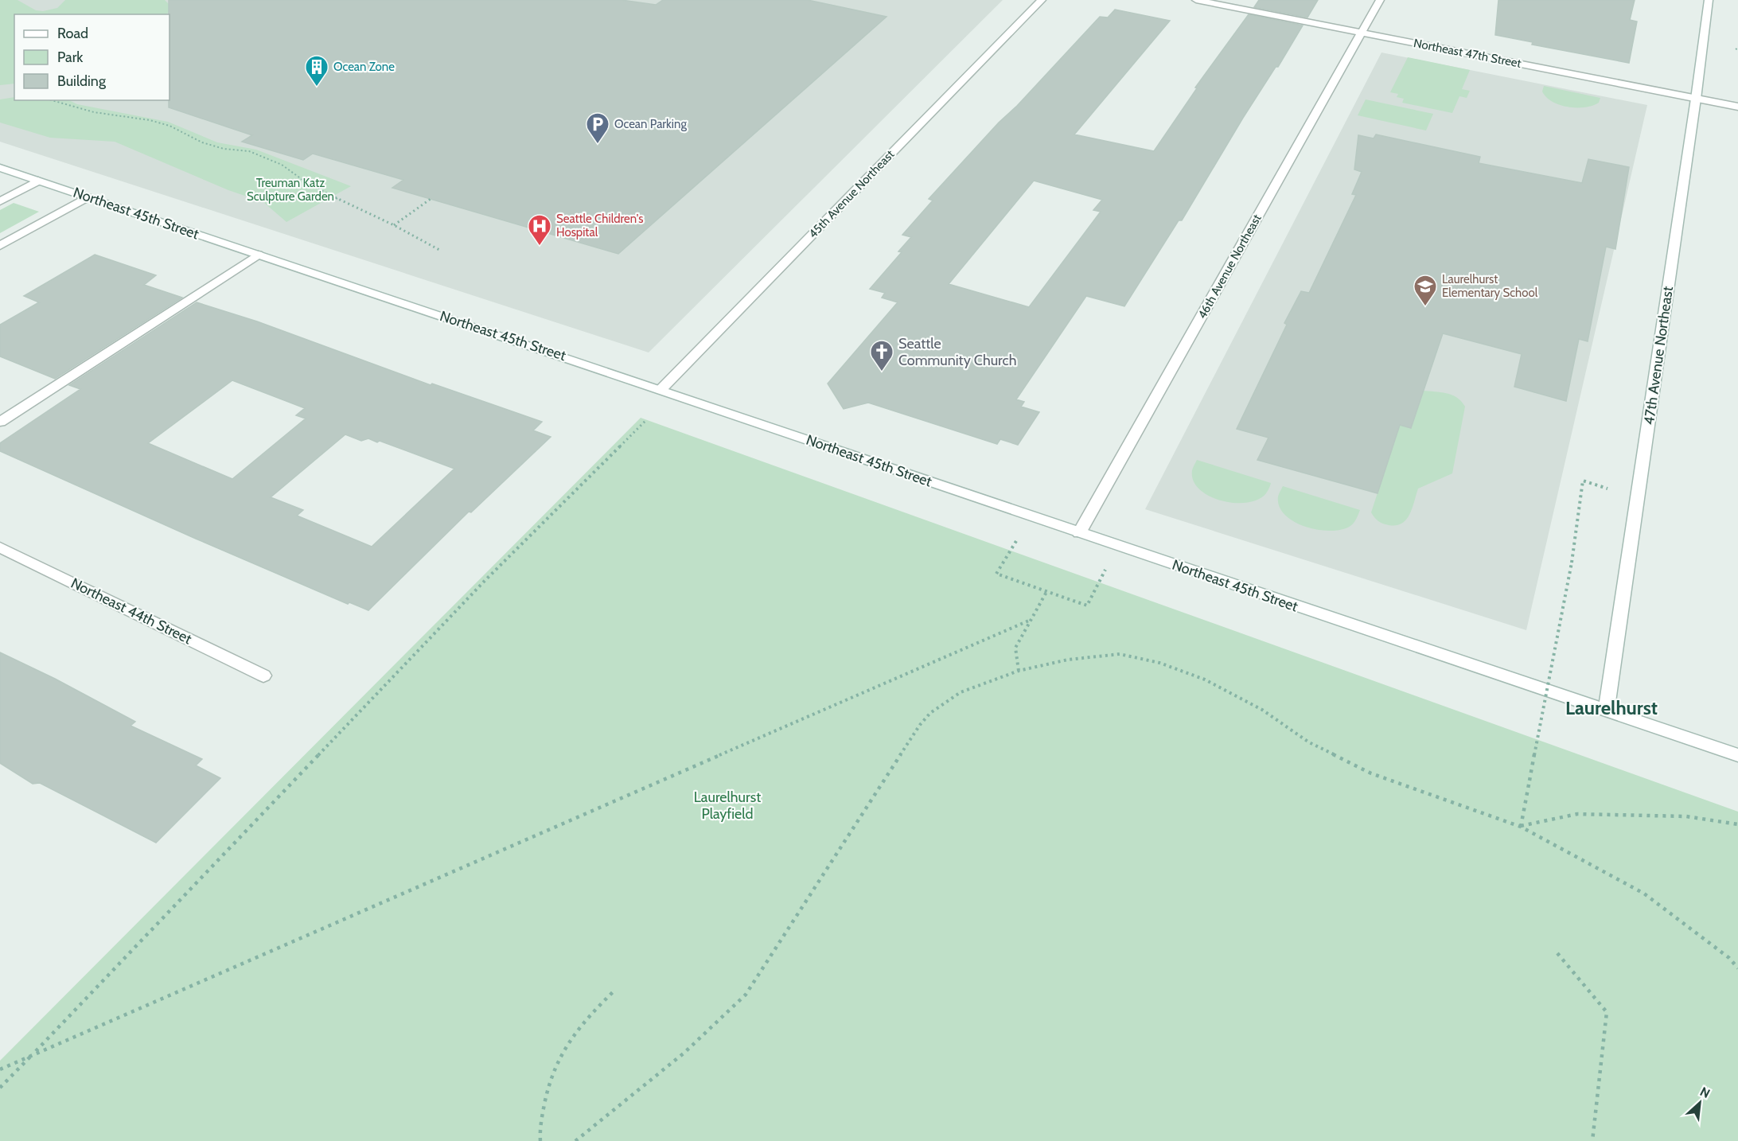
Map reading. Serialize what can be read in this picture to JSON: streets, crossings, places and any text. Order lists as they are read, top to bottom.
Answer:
{
  "streets": {
    "street": [
      "Northeast 47th Street",
      "45th Avenue Northeast",
      "Northeast 45th Street",
      "46th Avenue Northeast",
      "47th Avenue Northeast",
      "Northeast 44th Street"
    ]
  },
  "crossings": [
    ["Northeast 47th Street", "46th Avenue Northeast"],
    ["Northeast 47th Street", "47th Avenue Northeast"],
    ["45th Avenue Northeast", "Northeast 45th Street"],
    ["Northeast 45th Street", "46th Avenue Northeast"],
    ["Northeast 45th Street", "47th Avenue Northeast"]
  ],
  "districts": ["Laurelhurst"],
  "parks": ["Treuman Katz Sculpture Garden", "Laurelhurst Playfield"],
  "places": {
    "building": ["Ocean Zone"],
    "parking": ["Ocean Parking"],
    "hospital": ["Seattle Children's Hospital"],
    "school or university": ["Laurelhurst Elementary School"],
    "church": ["Seattle Community Church"]
  },
  "legend": ["Road", "Park", "Building"],
  "north": "top right"
}
